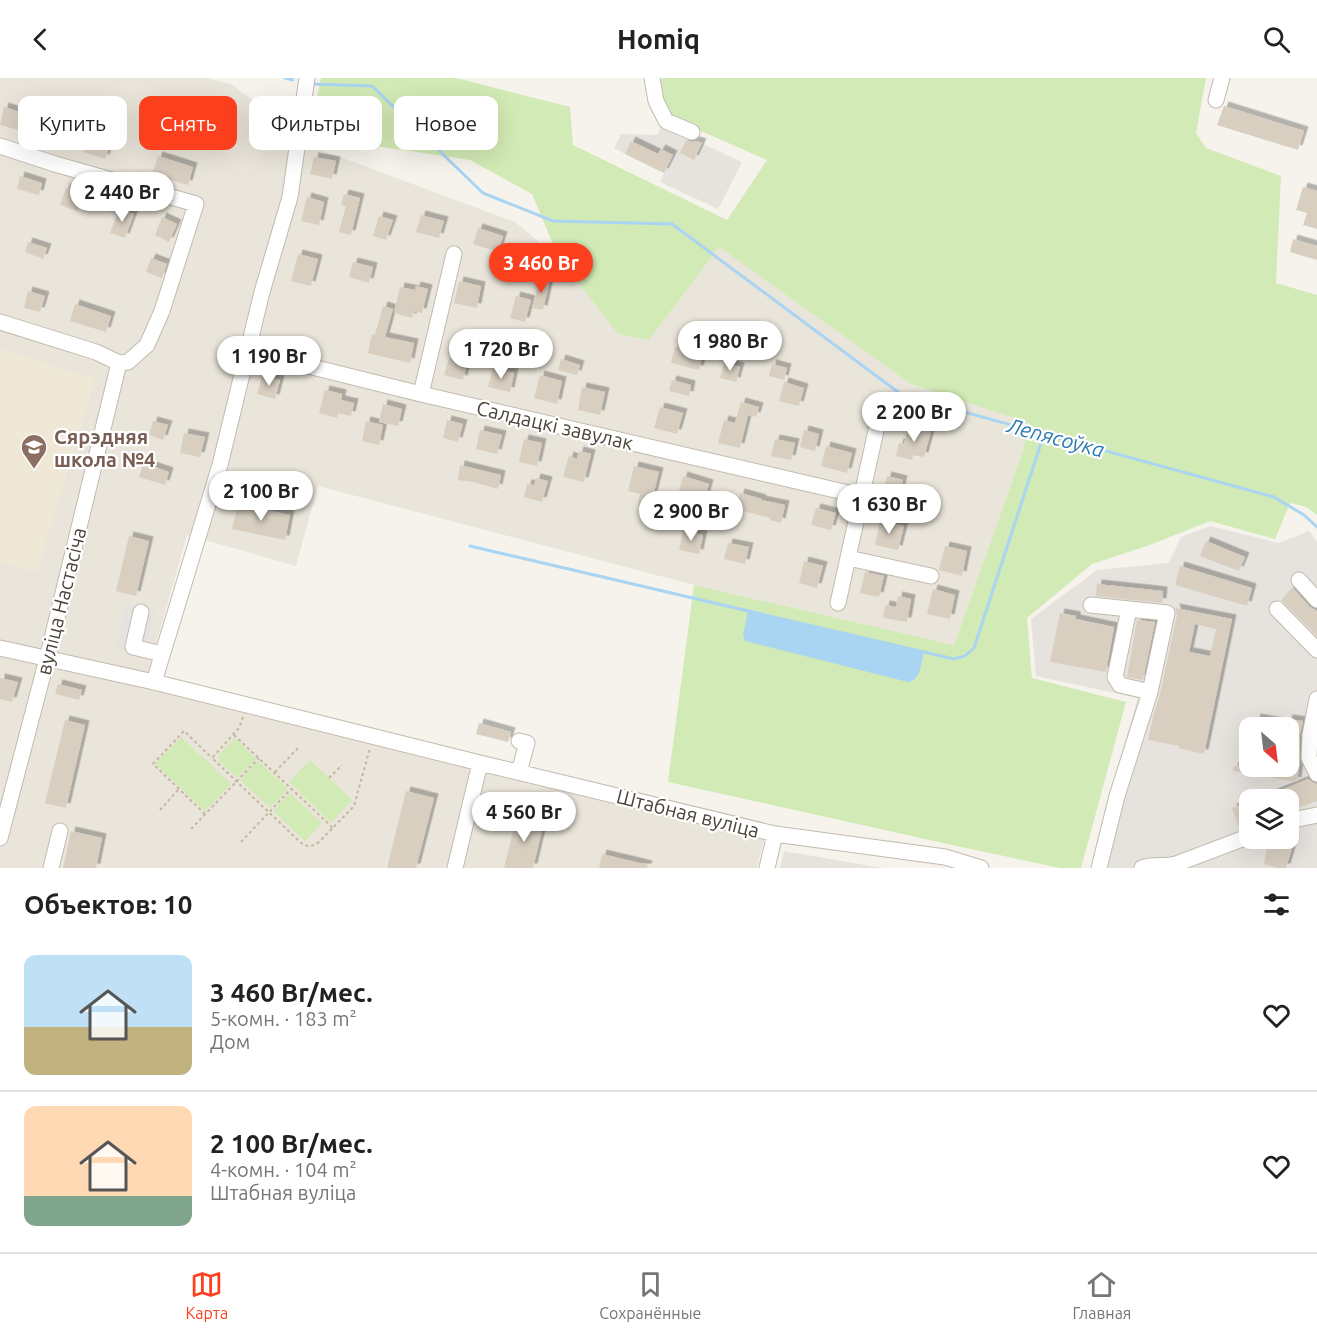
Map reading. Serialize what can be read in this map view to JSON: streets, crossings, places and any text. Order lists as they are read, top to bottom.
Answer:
{
  "streets": {
    "street": ["Салдацкі завулак", "вуліца Настасіча", "Штабная вуліца"]
  },
  "crossings": [
    ["вуліца Настасіча", "Штабная вуліца"]
  ],
  "water": ["Лепясоўка"],
  "places": {
    "school or university": ["Сярэдняя школа №4"]
  },
  "north": "bottom right",
  "page": {
    "header": "Homiq",
    "chip": [
      "Купить",
      "Снять",
      "Фильтры",
      "Новое"
    ],
    "price": [
      "2 440 Br",
      "3 460 Br",
      "1 980 Br",
      "1 720 Br",
      "1 190 Br",
      "2 200 Br",
      "2 100 Br",
      "1 630 Br",
      "2 900 Br",
      "4 560 Br"
    ],
    "heading": "Объектов: 10",
    "list": [
      {
        "name": "3 460 Br/мес.",
        "note": "5-комн. · 183 m² · Дом"
      },
      {
        "name": "2 100 Br/мес.",
        "note": "4-комн. · 104 m² · Штабная вуліца"
      }
    ],
    "tabs": ["Карта", "Сохранённые", "Главная"]
  }
}
